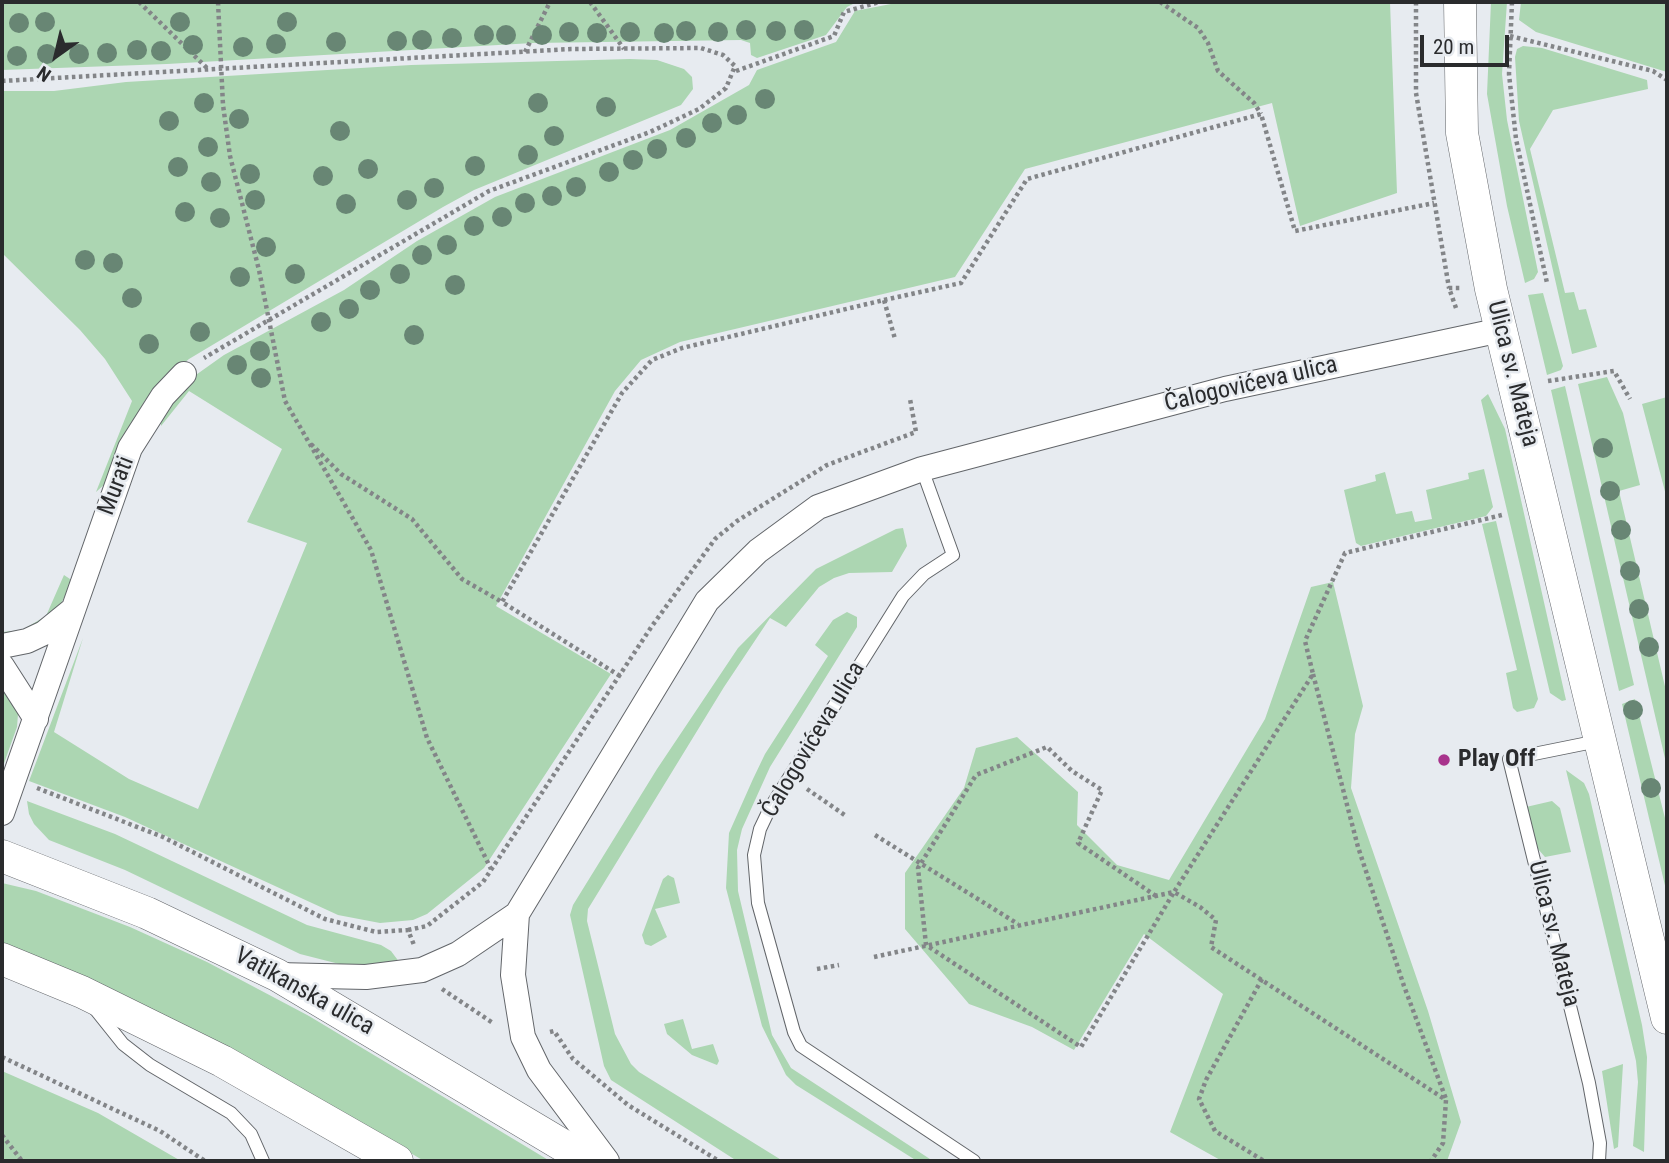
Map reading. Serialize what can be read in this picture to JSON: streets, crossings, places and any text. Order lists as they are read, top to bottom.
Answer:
{
  "streets": {
    "street": [
      "Ulica sv. Mateja",
      "Čalogovićeva ulica",
      "Murati",
      "Vatikanska ulica"
    ]
  },
  "crossings": [
    ["Ulica sv. Mateja", "Čalogovićeva ulica"],
    ["Čalogovićeva ulica", "Vatikanska ulica"]
  ],
  "places": ["Play Off"],
  "scale_bar": "20 m",
  "north": "bottom left"
}
